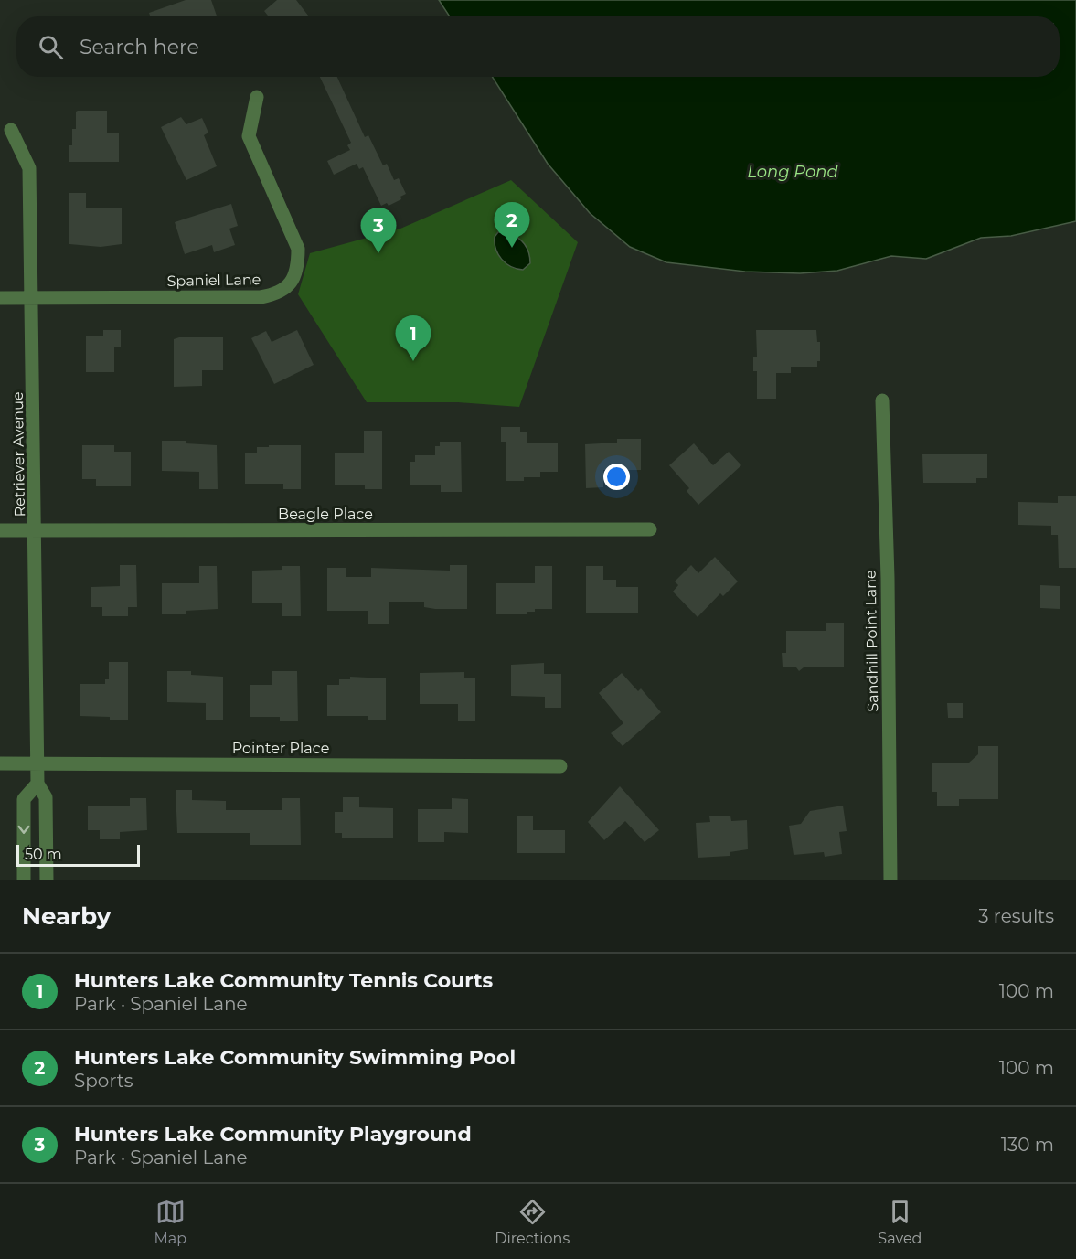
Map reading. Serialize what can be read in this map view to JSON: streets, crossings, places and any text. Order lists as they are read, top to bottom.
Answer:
{
  "streets": {
    "street": [
      "Spaniel Lane",
      "Retriever Avenue",
      "Beagle Place",
      "Sandhill Point Lane",
      "Pointer Place"
    ]
  },
  "crossings": [
    ["Spaniel Lane", "Retriever Avenue"],
    ["Retriever Avenue", "Beagle Place"],
    ["Retriever Avenue", "Pointer Place"]
  ],
  "water": ["Long Pond"],
  "scale_bar": "50 m",
  "page": {
    "search": "Search here",
    "pins": ["2", "3", "1"],
    "scale": "50 m",
    "heading": ["Nearby", "3 results"],
    "list": [
      {
        "mark": "1",
        "name": "Hunters Lake Community Tennis Courts",
        "note": "Park · Spaniel Lane",
        "value": "100 m"
      },
      {
        "mark": "2",
        "name": "Hunters Lake Community Swimming Pool",
        "note": "Sports",
        "value": "100 m"
      },
      {
        "mark": "3",
        "name": "Hunters Lake Community Playground",
        "note": "Park · Spaniel Lane",
        "value": "130 m"
      }
    ],
    "nav": ["Map", "Directions", "Saved"]
  }
}
